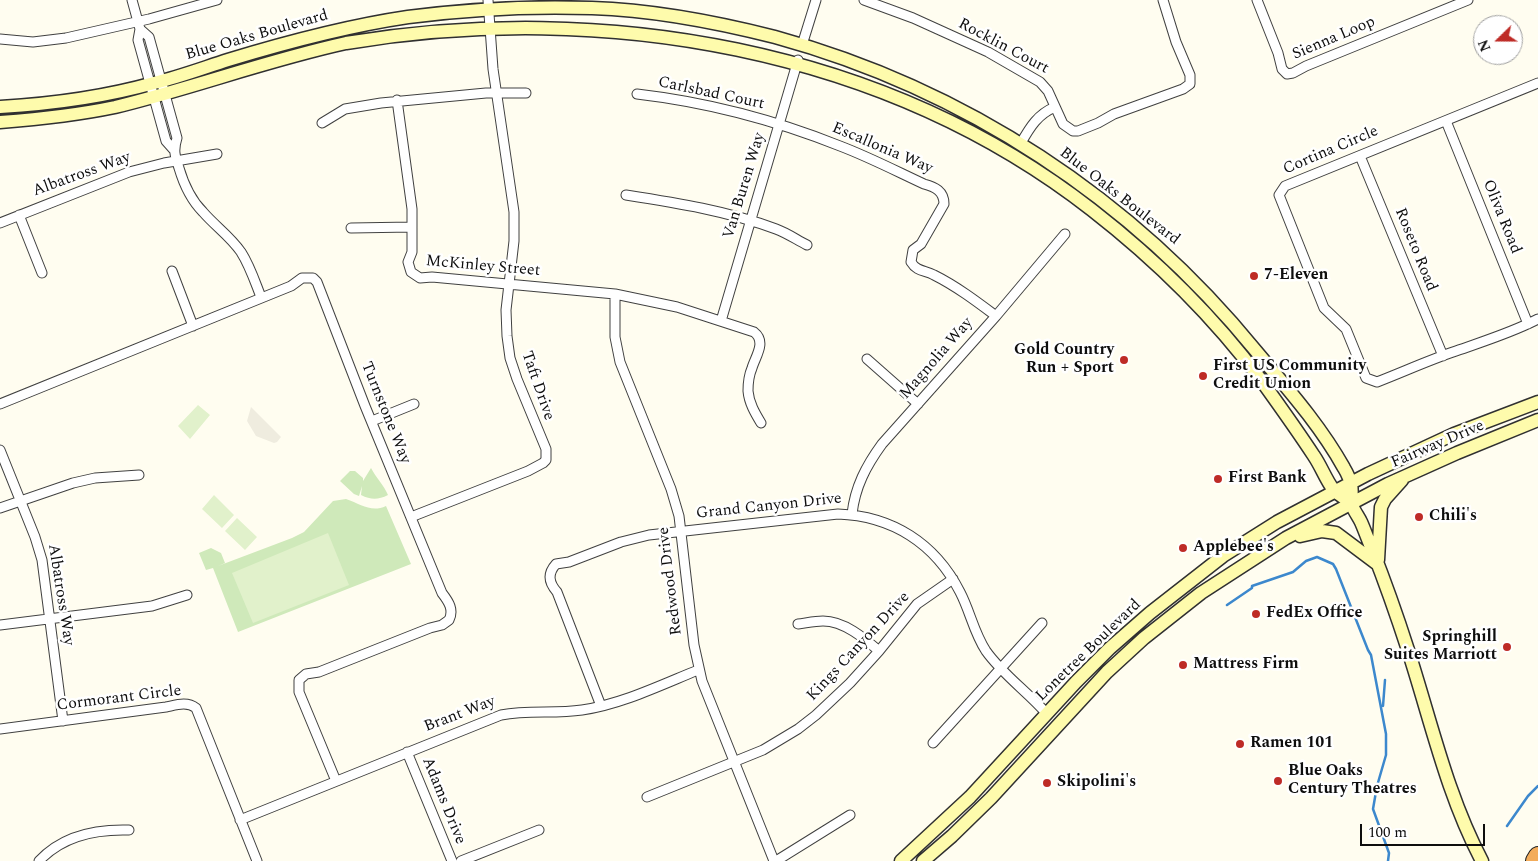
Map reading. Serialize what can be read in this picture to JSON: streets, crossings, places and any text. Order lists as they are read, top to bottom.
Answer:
{
  "streets": {
    "main road": ["Blue Oaks Boulevard", "Fairway Drive", "Lonetree Boulevard"],
    "street": [
      "Sienna Loop",
      "Rocklin Court",
      "Carlsbad Court",
      "Escallonia Way",
      "Cortina Circle",
      "Albatross Way",
      "Van Buren Way",
      "Oliva Road",
      "Roseto Road",
      "McKinley Street",
      "Magnolia Way",
      "Taft Drive",
      "Turnstone Way",
      "Grand Canyon Drive",
      "Redwood Drive",
      "Kings Canyon Drive",
      "Cormorant Circle",
      "Brant Way",
      "Adams Drive"
    ]
  },
  "crossings": [
    ["Blue Oaks Boulevard", "Van Buren Way"],
    ["Blue Oaks Boulevard", "Taft Drive"],
    ["Blue Oaks Boulevard", "Fairway Drive"],
    ["Blue Oaks Boulevard", "Lonetree Boulevard"],
    ["Carlsbad Court", "Escallonia Way"],
    ["Carlsbad Court", "Van Buren Way"],
    ["Escallonia Way", "Van Buren Way"],
    ["Escallonia Way", "Magnolia Way"],
    ["Cortina Circle", "Oliva Road"],
    ["Cortina Circle", "Roseto Road"],
    ["Albatross Way", "Cormorant Circle"],
    ["Van Buren Way", "McKinley Street"],
    ["McKinley Street", "Taft Drive"],
    ["McKinley Street", "Redwood Drive"],
    ["Magnolia Way", "Grand Canyon Drive"],
    ["Taft Drive", "Turnstone Way"],
    ["Turnstone Way", "Brant Way"],
    ["Fairway Drive", "Lonetree Boulevard"],
    ["Grand Canyon Drive", "Redwood Drive"],
    ["Grand Canyon Drive", "Kings Canyon Drive"],
    ["Grand Canyon Drive", "Lonetree Boulevard"],
    ["Grand Canyon Drive", "Brant Way"],
    ["Redwood Drive", "Kings Canyon Drive"],
    ["Redwood Drive", "Brant Way"],
    ["Cormorant Circle", "Brant Way"],
    ["Brant Way", "Adams Drive"]
  ],
  "places": [
    "7-Eleven",
    "Gold Country Run + Sport",
    "First US Community Credit Union",
    "First Bank",
    "Chili's",
    "Applebee's",
    "FedEx Office",
    "Springhill Suites Marriott",
    "Mattress Firm",
    "Ramen 101",
    "Blue Oaks Century Theatres",
    "Skipolini's"
  ],
  "scale_bar": "100 m",
  "north": "left"
}
